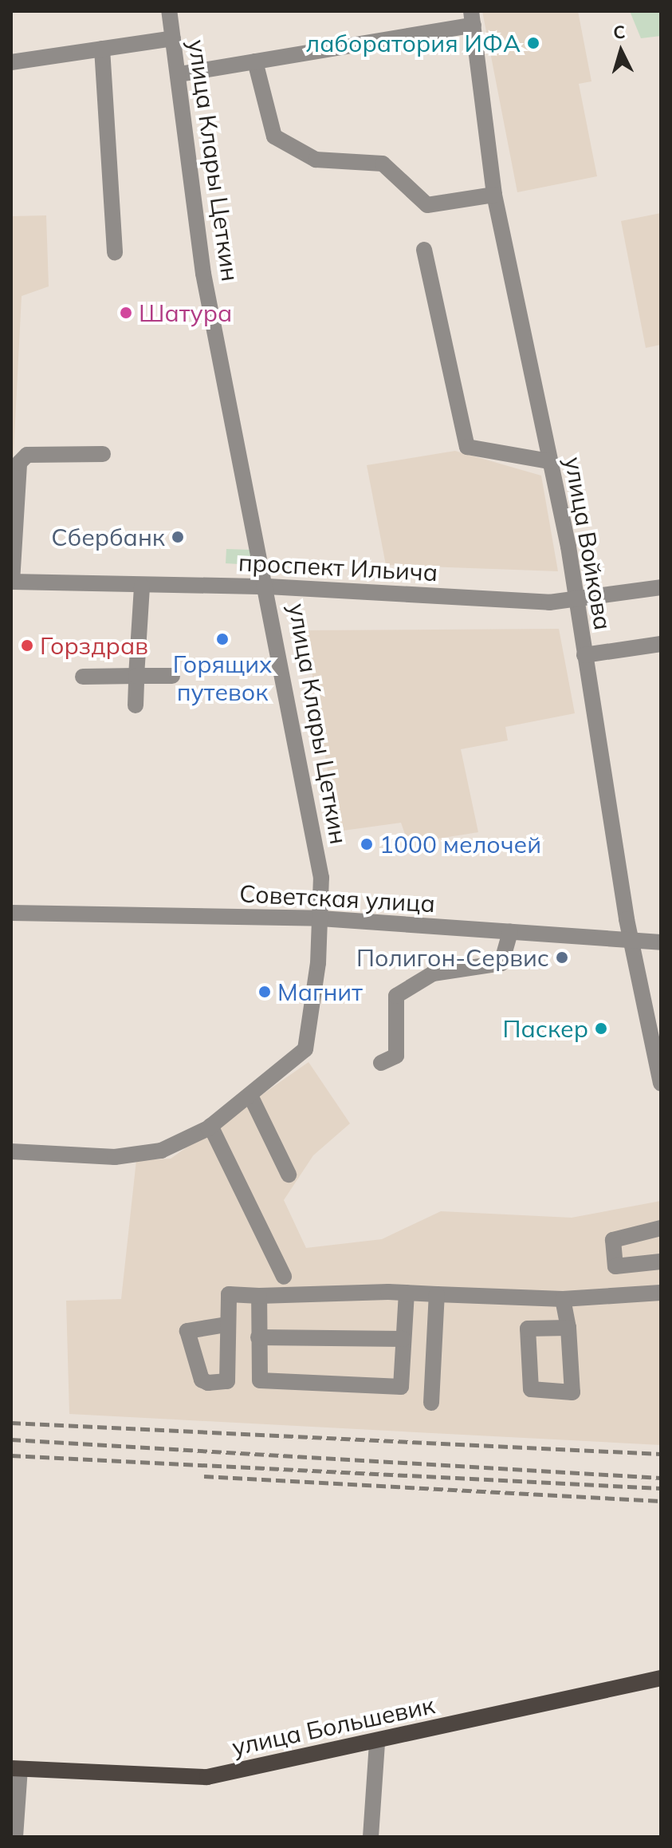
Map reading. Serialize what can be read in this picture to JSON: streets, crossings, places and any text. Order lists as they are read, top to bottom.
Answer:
{
  "streets": {
    "main road": ["улица Большевик"],
    "street": [
      "улица Клары Цеткин",
      "улица Войкова",
      "проспект Ильича",
      "Советская улица"
    ]
  },
  "crossings": [
    ["улица Клары Цеткин", "проспект Ильича"],
    ["улица Клары Цеткин", "Советская улица"],
    ["улица Войкова", "проспект Ильича"],
    ["улица Войкова", "Советская улица"]
  ],
  "places": [
    "лаборатория ИФА",
    "Шатура",
    "Сбербанк",
    "Горящих путевок",
    "Горздрав",
    "1000 мелочей",
    "Полигон-Сервис",
    "Магнит",
    "Паскер"
  ],
  "north": "top"
}
